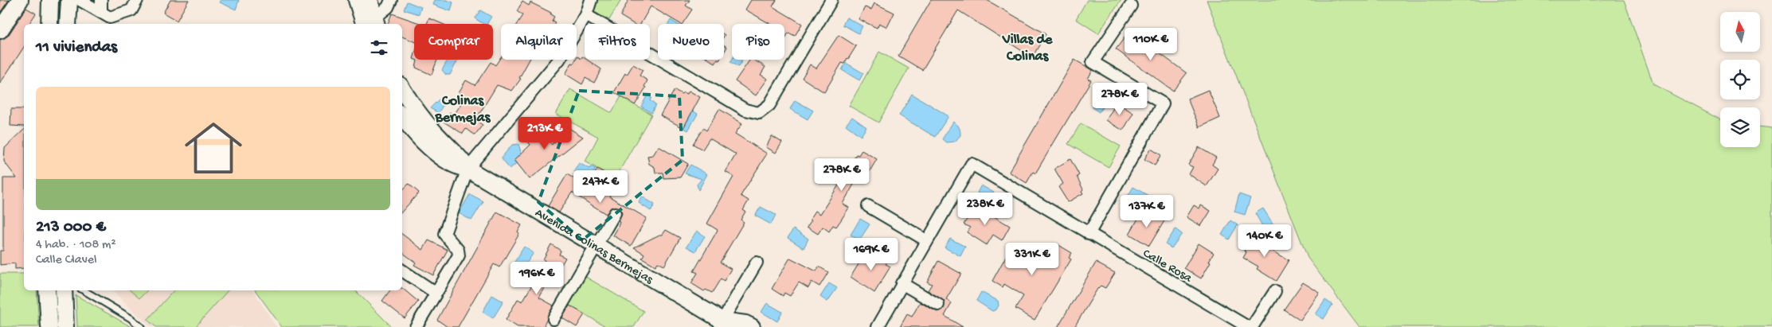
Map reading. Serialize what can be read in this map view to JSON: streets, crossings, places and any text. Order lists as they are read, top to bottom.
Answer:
{
  "streets": {
    "street": ["Avenida Colinas Bermejas", "Calle Rosa"]
  },
  "districts": ["Villas de Colinas", "Colinas Bermejas"],
  "north": "top",
  "page": {
    "chip": [
      "Comprar",
      "Alquilar",
      "Filtros",
      "Nuevo",
      "Piso"
    ],
    "heading": "11 viviendas",
    "price": [
      "110K €",
      "278K €",
      "213K €",
      "278K €",
      "247K €",
      "238K €",
      "137K €",
      "140K €",
      "169K €",
      "331K €",
      "196K €"
    ],
    "list": [
      {
        "name": "213 000 €",
        "note": "4 hab. · 108 m² · Calle Clavel"
      }
    ]
  }
}
